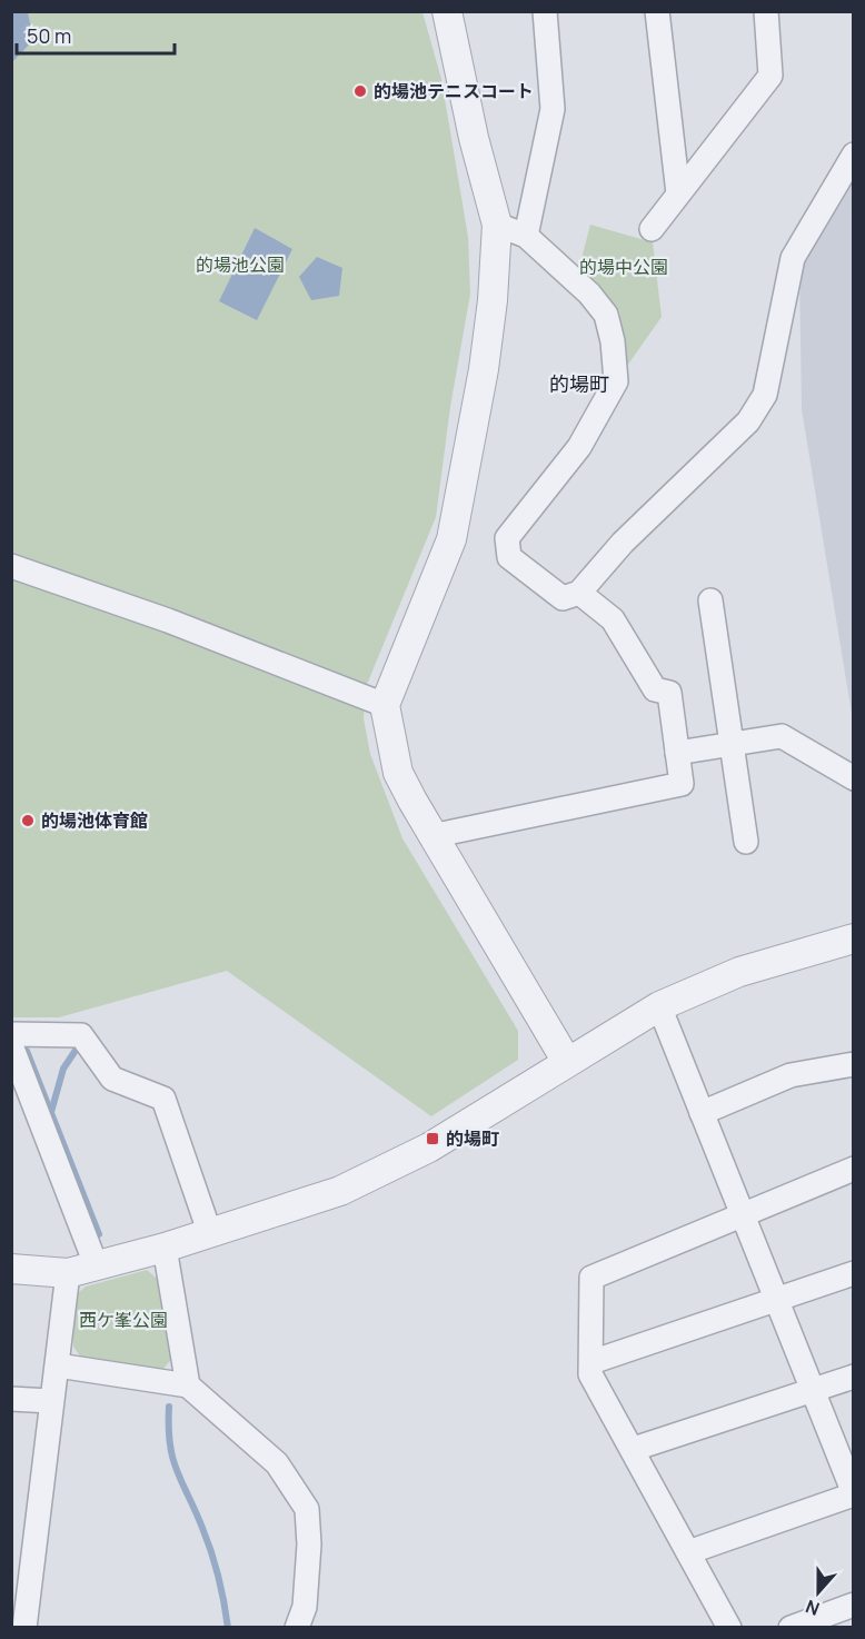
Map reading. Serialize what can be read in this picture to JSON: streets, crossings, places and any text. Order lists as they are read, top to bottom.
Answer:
{
  "districts": ["的場町"],
  "parks": ["的場池公園", "的場中公園", "西ケ峯公園"],
  "places": {
    "other": ["的場池テニスコート", "的場池体育館"],
    "transit": ["的場町"]
  },
  "scale_bar": "50 m",
  "north": "bottom"
}
